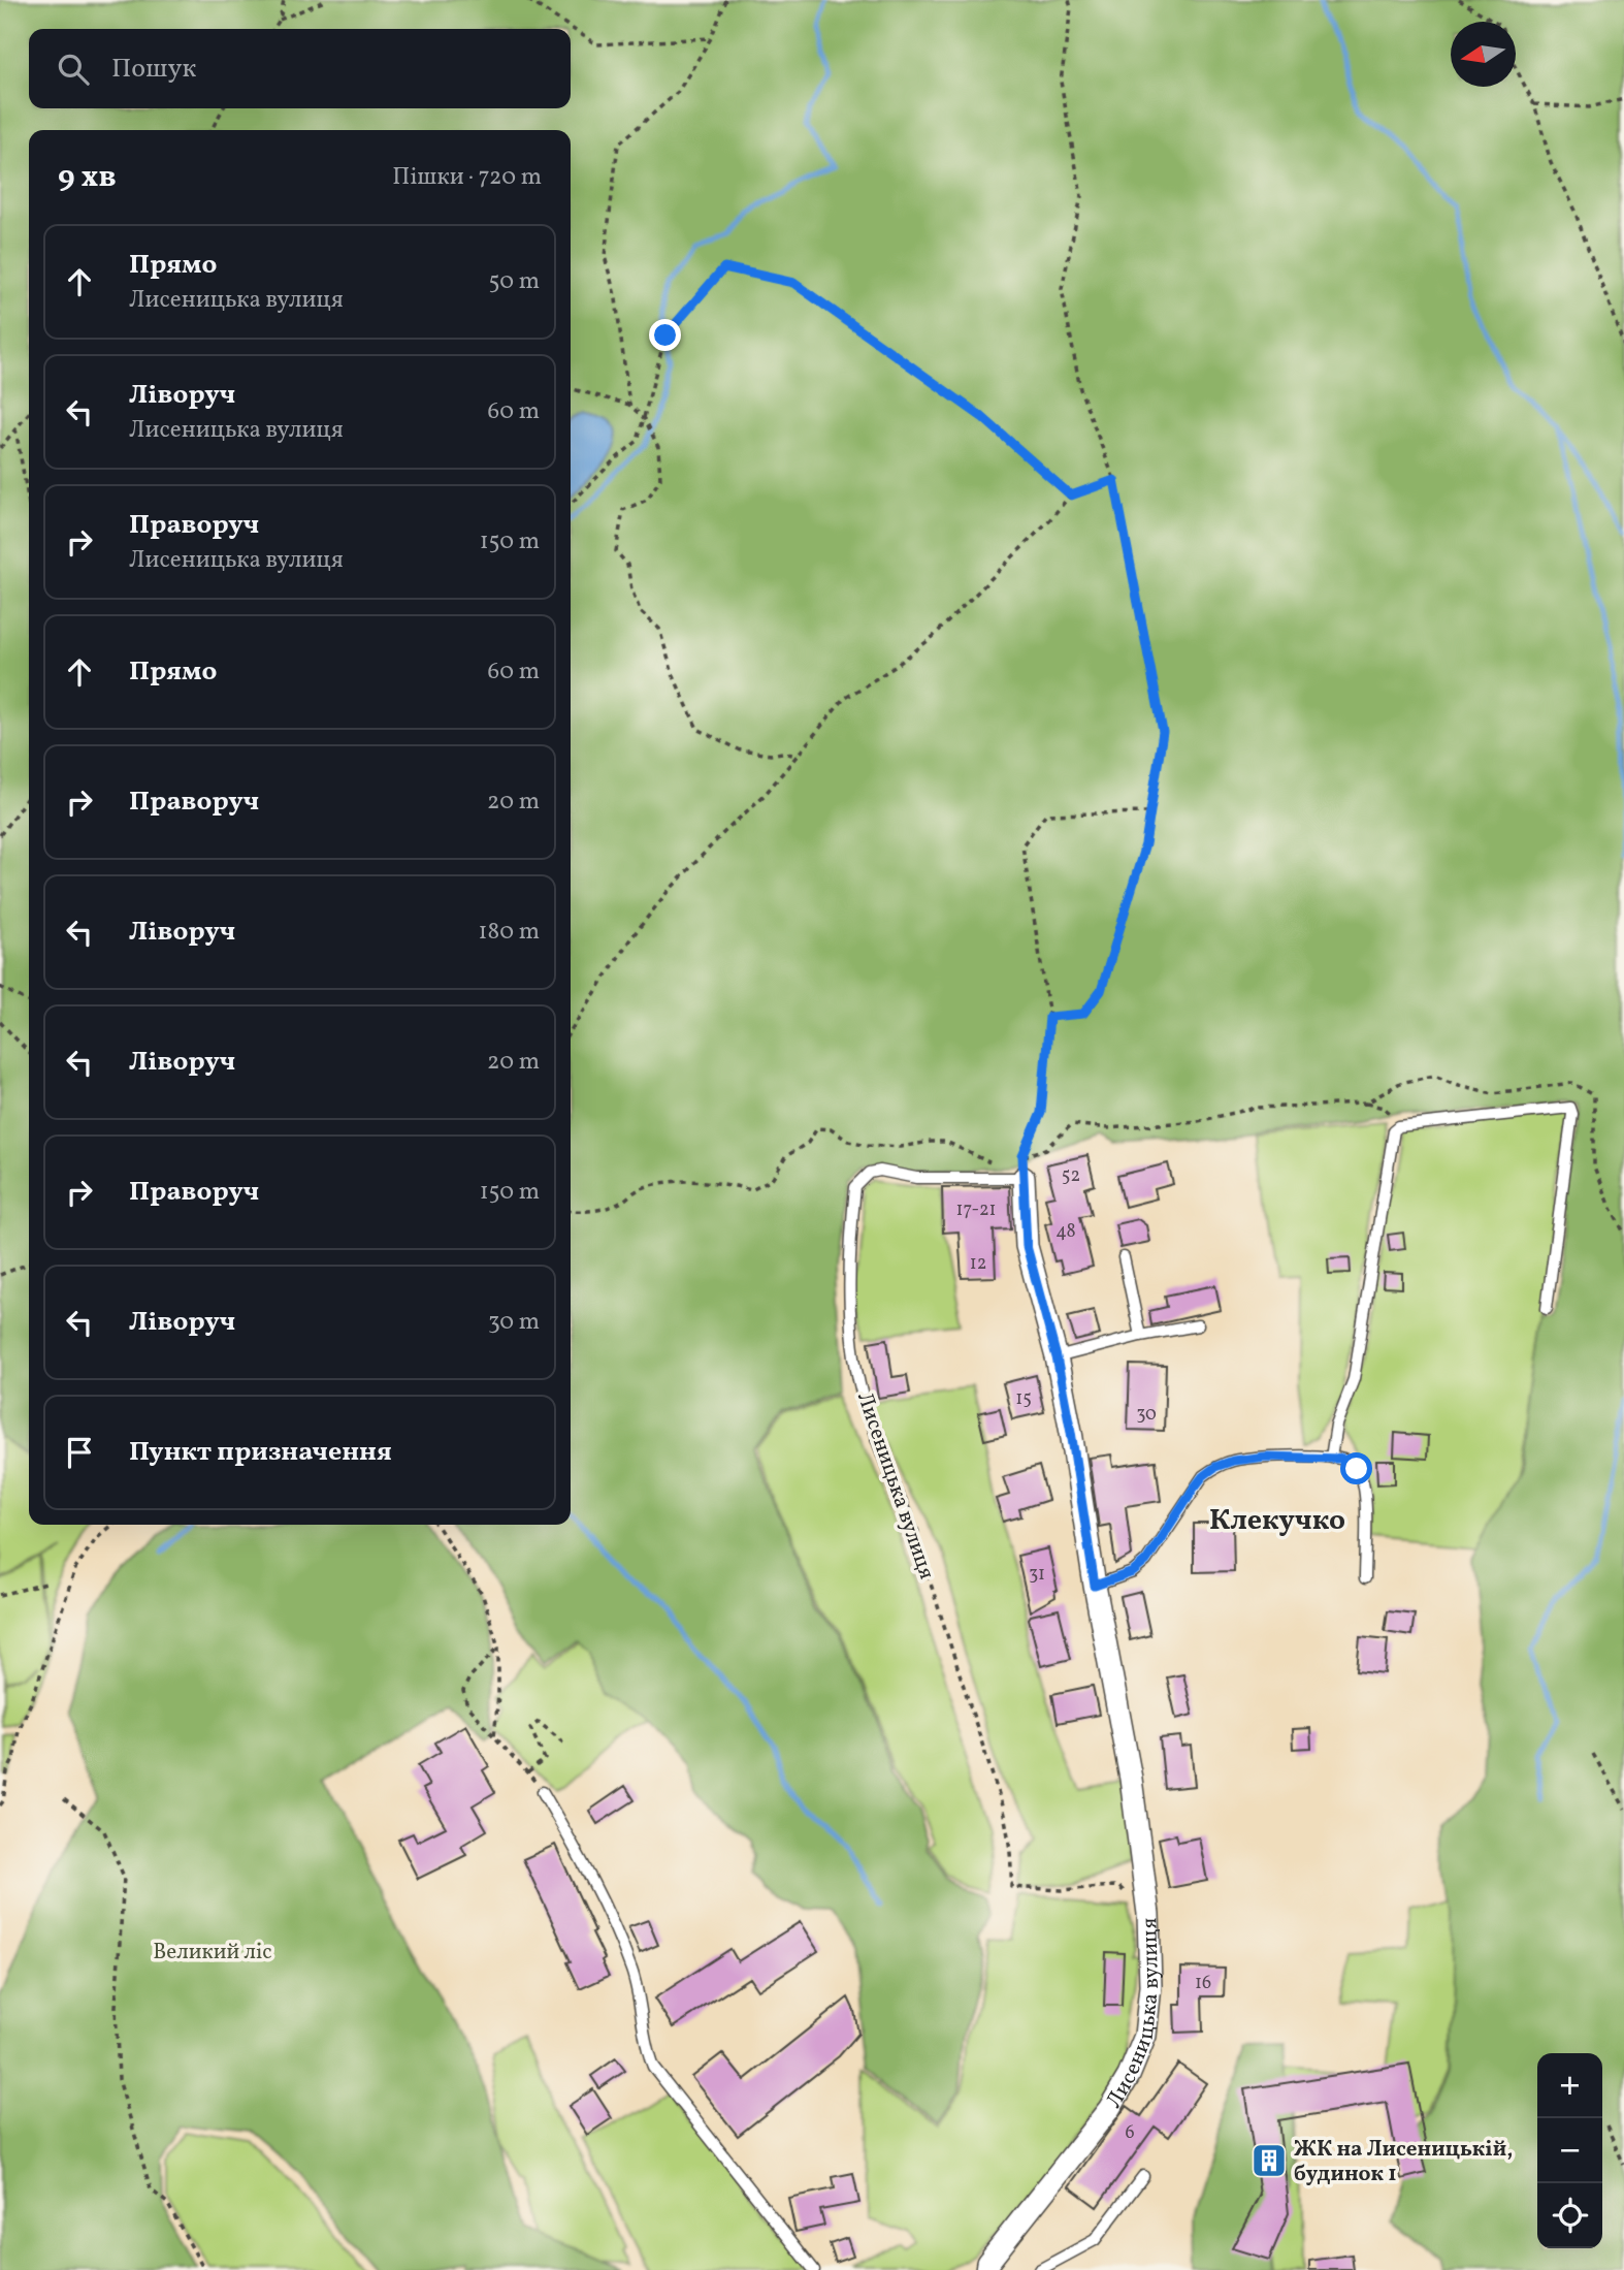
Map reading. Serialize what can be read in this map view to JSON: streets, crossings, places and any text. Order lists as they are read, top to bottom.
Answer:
{
  "streets": {
    "street": ["Лисеницька вулиця"]
  },
  "districts": ["Клекучко"],
  "parks": ["Великий ліс"],
  "places": {
    "building": ["ЖК на Лисеницькій, будинок 1"]
  },
  "house_numbers": [
    "52",
    "17-21",
    "48",
    "12",
    "15",
    "30",
    "31",
    "16",
    "6"
  ],
  "north": "left",
  "page": {
    "search": "Пошук",
    "heading": ["9 хв", "Пішки · 720 m"],
    "list": [
      ["Прямо", "Лисеницька вулиця", "50 m"],
      ["Ліворуч", "Лисеницька вулиця", "60 m"],
      ["Праворуч", "Лисеницька вулиця", "150 m"],
      ["Прямо", "60 m"],
      ["Праворуч", "20 m"],
      ["Ліворуч", "180 m"],
      ["Ліворуч", "20 m"],
      ["Праворуч", "150 m"],
      ["Ліворуч", "30 m"],
      "Пункт призначення"
    ],
    "map_buttons": ["+", "−"]
  }
}
